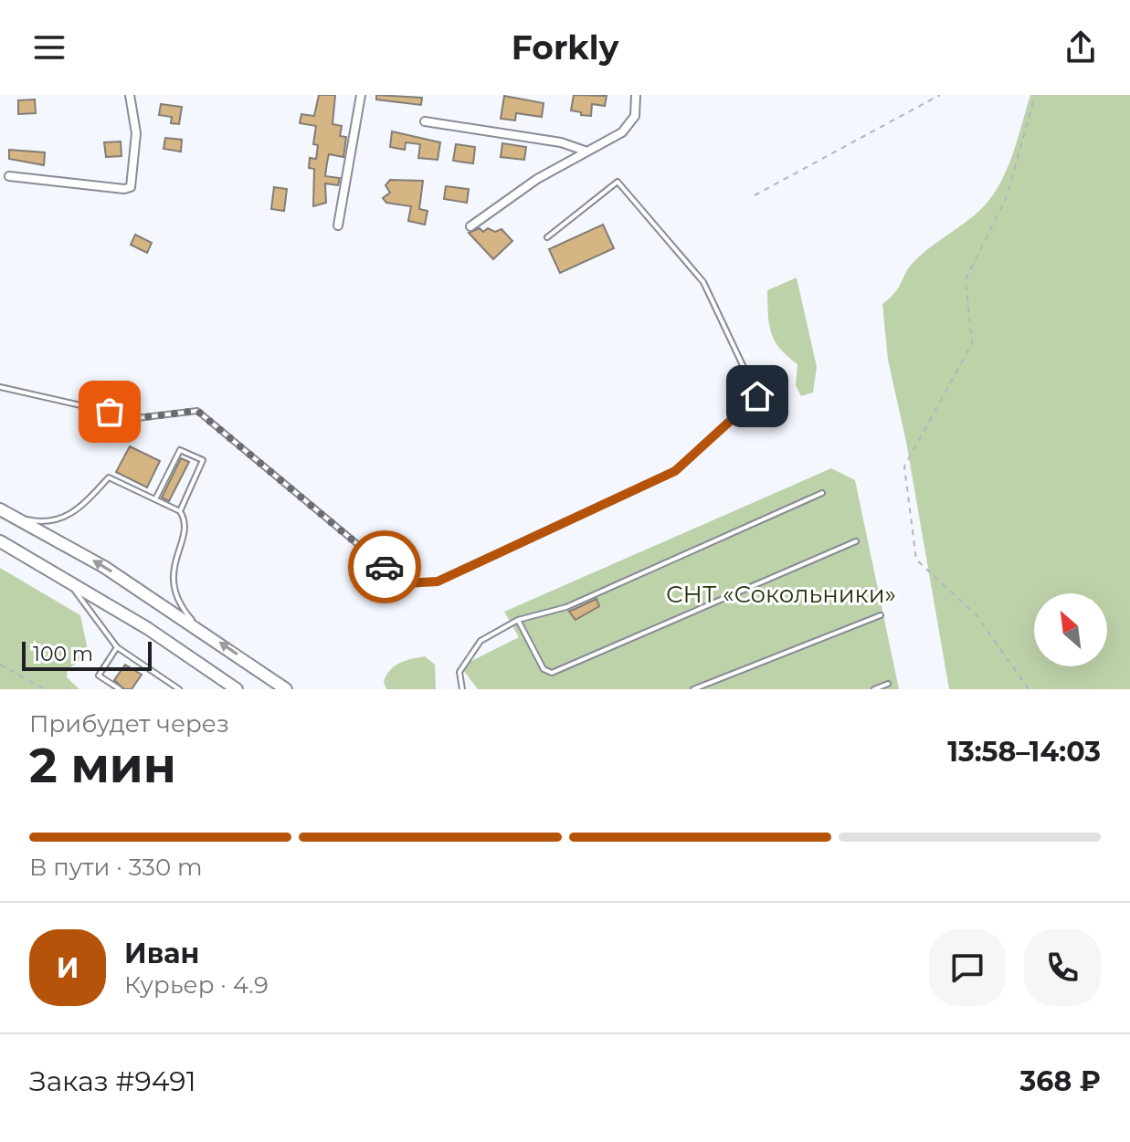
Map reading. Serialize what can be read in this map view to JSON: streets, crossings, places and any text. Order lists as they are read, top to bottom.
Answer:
{
  "parks": ["СНТ «Сокольники»"],
  "scale_bar": "100 m",
  "north": "top left",
  "page": {
    "header": "Forkly",
    "scale": "100 m",
    "heading": ["2 мин", "Прибудет через", "13:58–14:03"],
    "panel": [
      "Иван",
      "Курьер · 4.9",
      "Заказ #9491",
      "368 ₽"
    ],
    "bar": "В пути · 330 m",
    "round": "И"
  }
}
